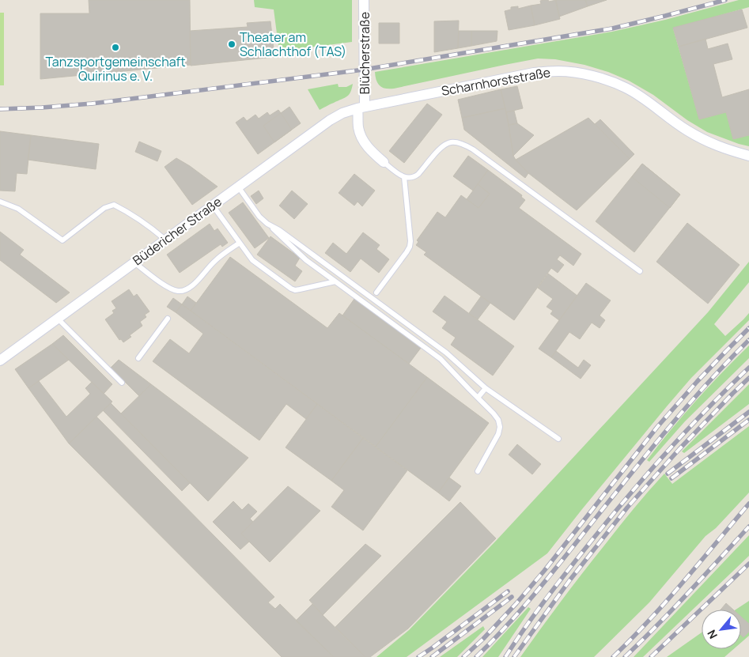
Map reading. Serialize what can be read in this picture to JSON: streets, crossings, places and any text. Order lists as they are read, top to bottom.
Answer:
{
  "streets": {
    "street": ["Blücherstraße", "Scharnhorststraße", "Büdericher Straße"]
  },
  "crossings": [
    ["Blücherstraße", "Scharnhorststraße"],
    ["Blücherstraße", "Büdericher Straße"],
    ["Scharnhorststraße", "Büdericher Straße"]
  ],
  "places": ["Theater am Schlachthof (TAS)", "Tanzsportgemeinschaft Quirinus e. V."],
  "north": "bottom left"
}
